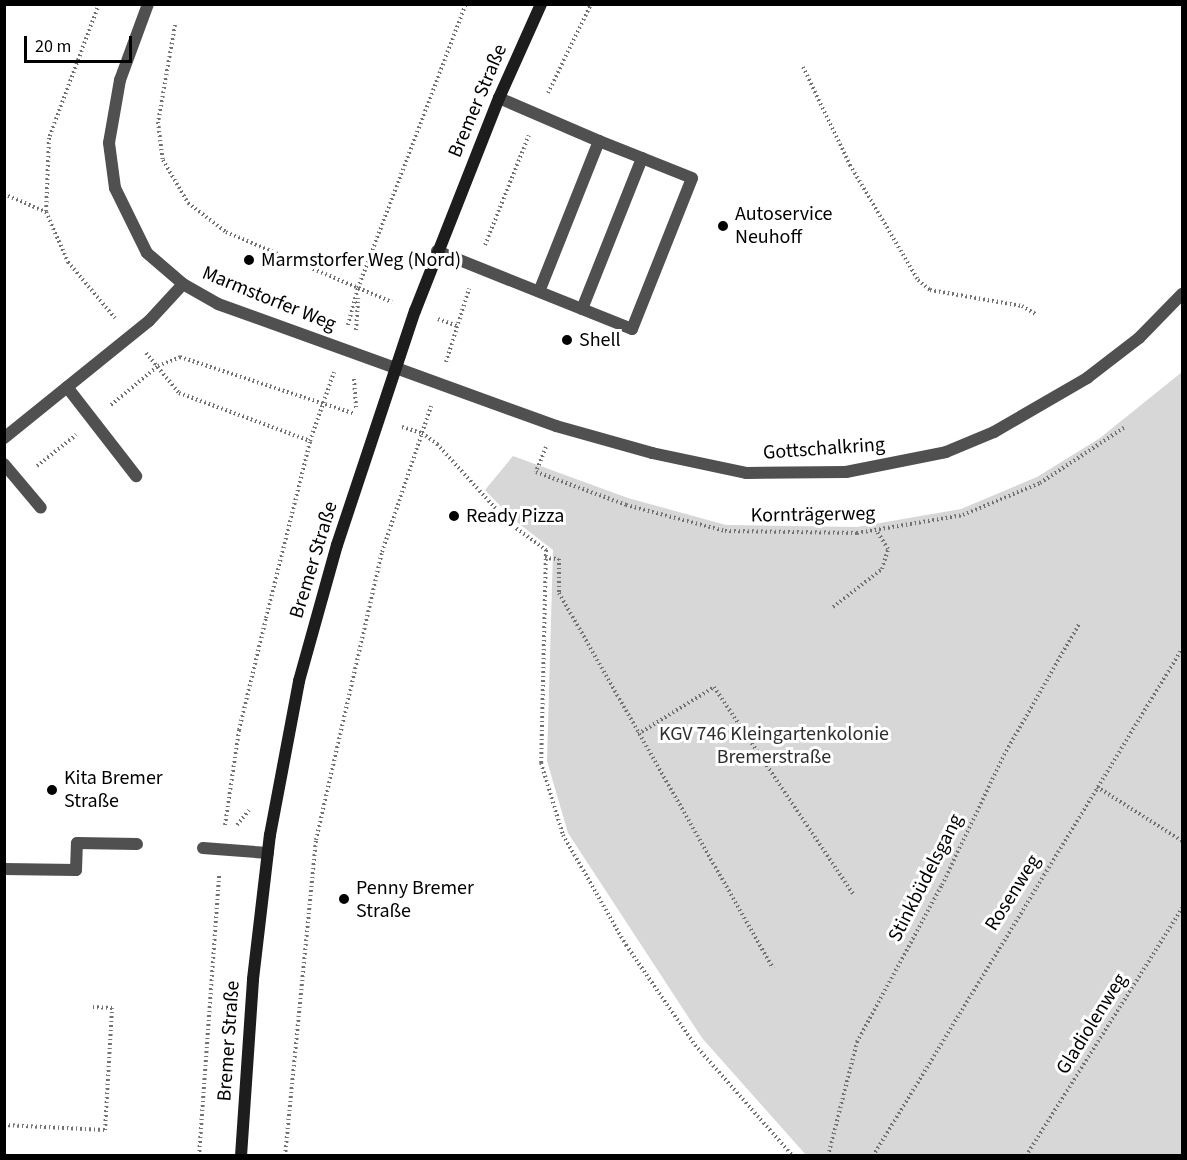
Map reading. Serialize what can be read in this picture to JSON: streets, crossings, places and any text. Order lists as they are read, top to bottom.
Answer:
{
  "streets": {
    "main road": ["Bremer Straße"],
    "street": ["Marmstorfer Weg", "Gottschalkring"],
    "path": [
      "Kornträgerweg",
      "Stinkbüdelsgang",
      "Rosenweg",
      "Gladiolenweg"
    ]
  },
  "crossings": [
    ["Bremer Straße", "Marmstorfer Weg"],
    ["Bremer Straße", "Gottschalkring"],
    ["Marmstorfer Weg", "Gottschalkring"],
    ["Gottschalkring", "Kornträgerweg"]
  ],
  "parks": ["KGV 746 Kleingartenkolonie Bremerstraße"],
  "places": [
    "Autoservice Neuhoff",
    "Marmstorfer Weg (Nord)",
    "Shell",
    "Ready Pizza",
    "Kita Bremer Straße",
    "Penny Bremer Straße"
  ],
  "scale_bar": "20 m"
}
